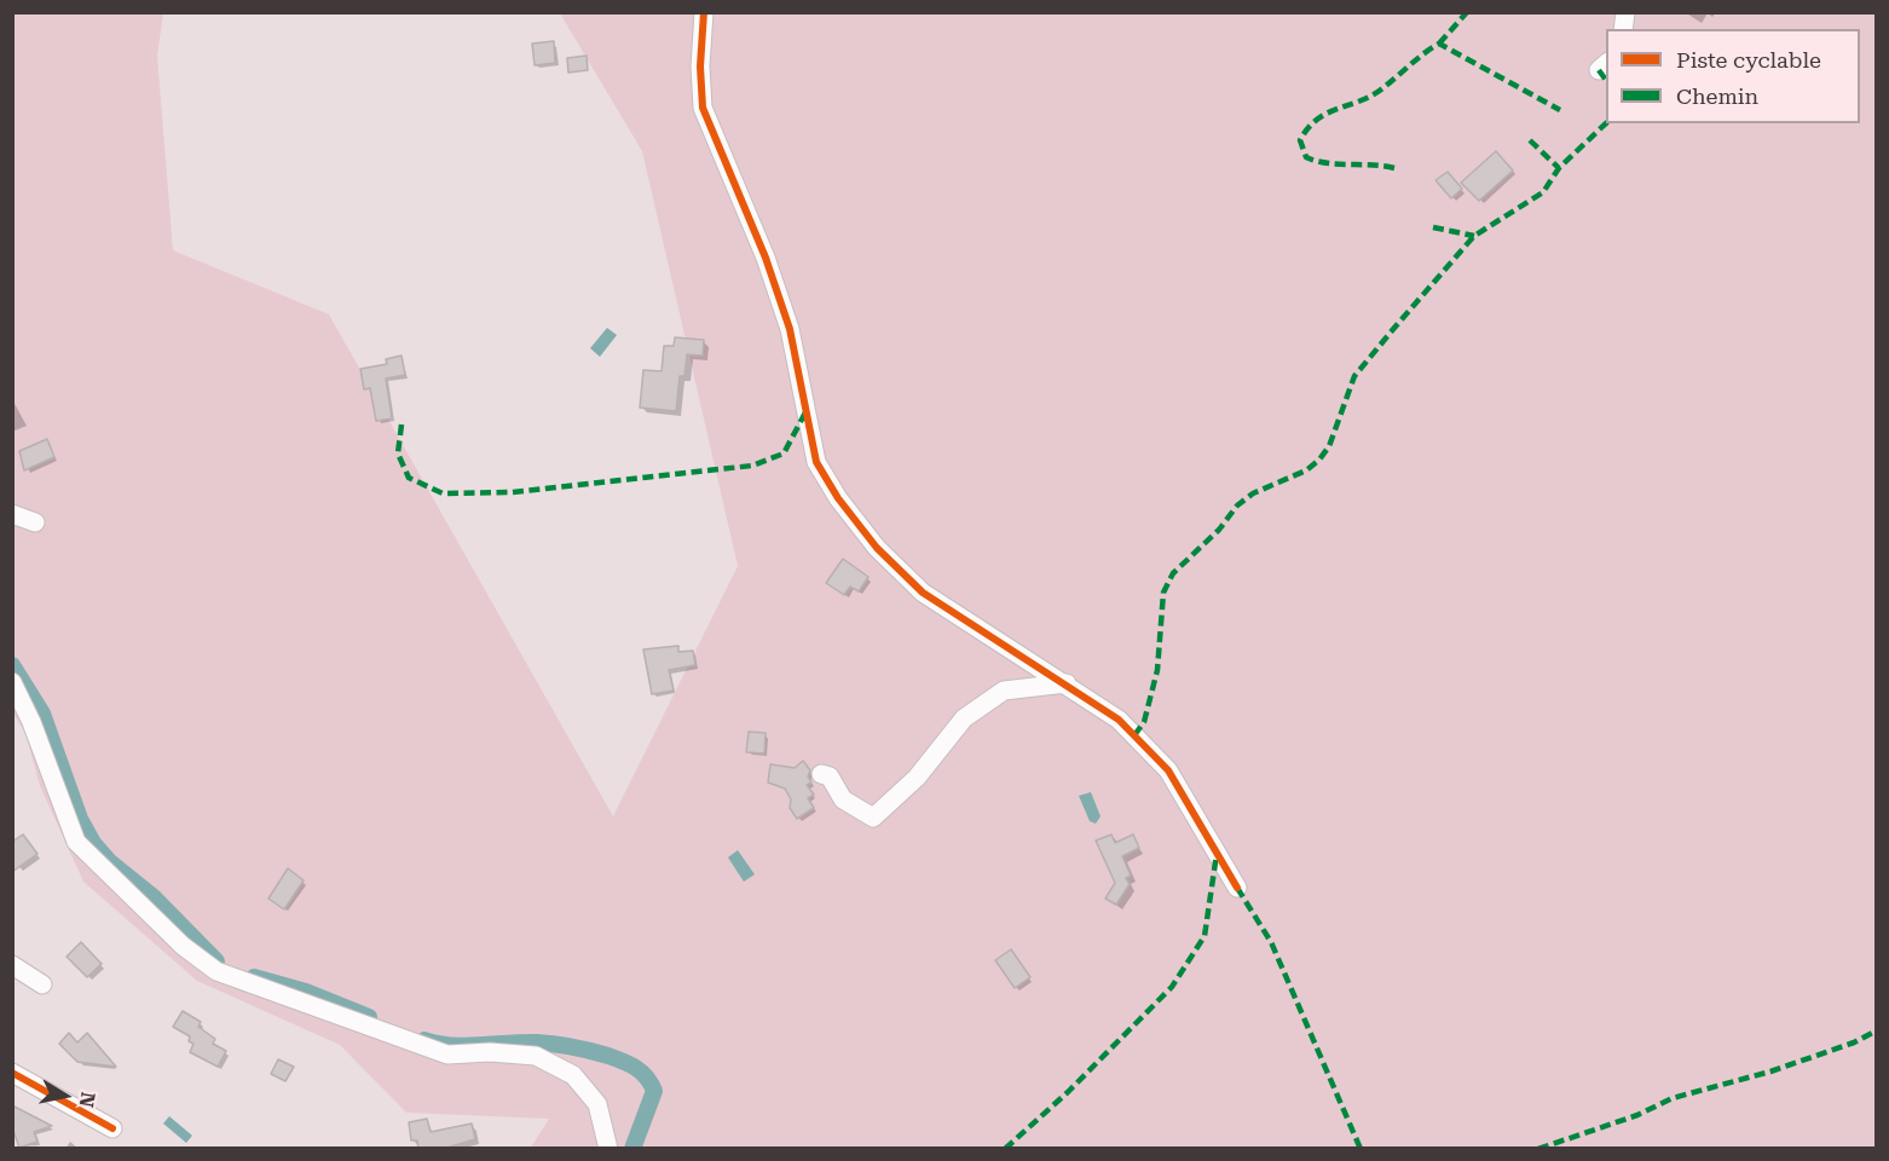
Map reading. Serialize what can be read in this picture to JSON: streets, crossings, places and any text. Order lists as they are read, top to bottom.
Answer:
{
  "legend": ["Piste cyclable", "Chemin"],
  "north": "right"
}
